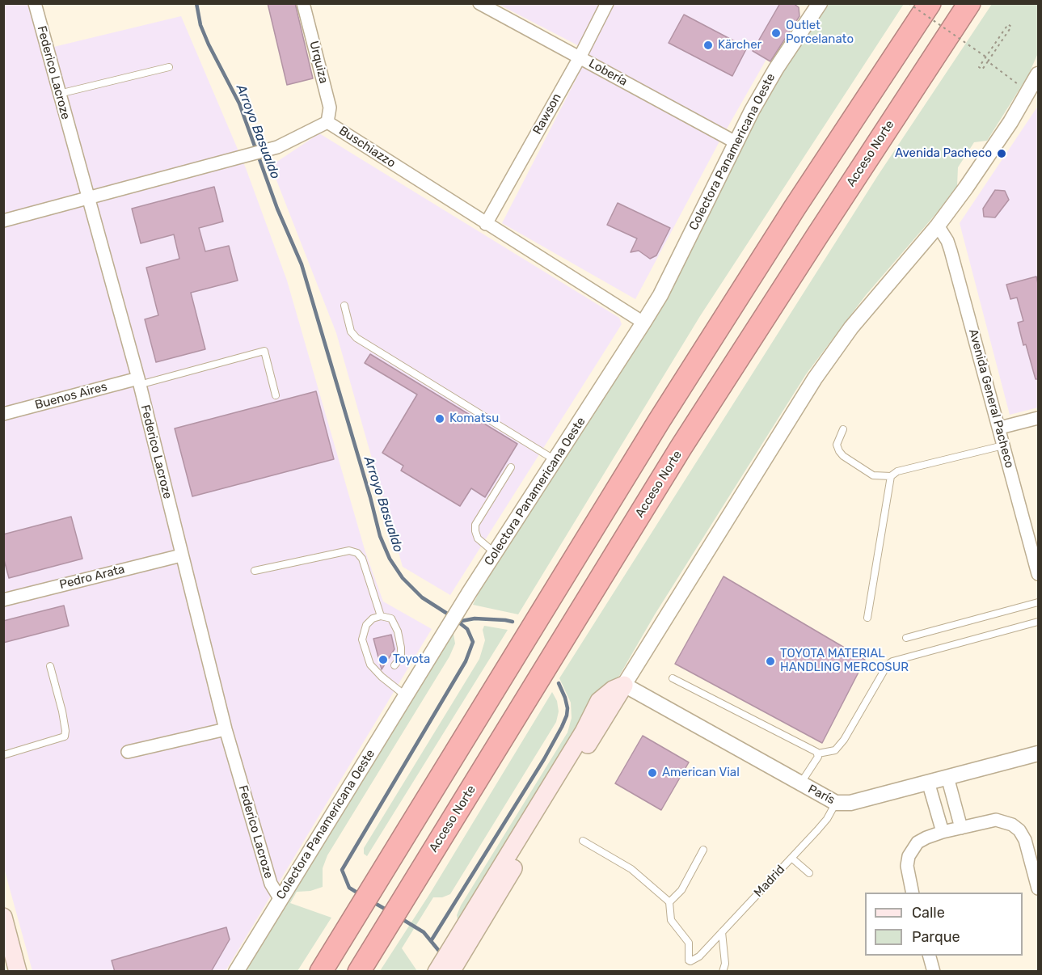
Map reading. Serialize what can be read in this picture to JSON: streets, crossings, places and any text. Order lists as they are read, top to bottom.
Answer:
{
  "streets": {
    "highway": ["Acceso Norte"],
    "street": [
      "Urquiza",
      "Federico Lacroze",
      "Lobería",
      "Rawson",
      "Buschiazzo",
      "Colectora Panamericana Oeste",
      "Buenos Aires",
      "Avenida General Pacheco",
      "Pedro Arata",
      "París"
    ],
    "lane": ["Madrid"]
  },
  "crossings": [
    ["Urquiza", "Buschiazzo"],
    ["Federico Lacroze", "Buschiazzo"],
    ["Federico Lacroze", "Colectora Panamericana Oeste"],
    ["Federico Lacroze", "Buenos Aires"],
    ["Federico Lacroze", "Pedro Arata"],
    ["Lobería", "Rawson"],
    ["Lobería", "Colectora Panamericana Oeste"],
    ["Rawson", "Buschiazzo"],
    ["Buschiazzo", "Colectora Panamericana Oeste"],
    ["París", "Madrid"]
  ],
  "water": ["Arroyo Basualdo"],
  "places": [
    "Outlet Porcelanato",
    "Kärcher",
    "Avenida Pacheco",
    "Komatsu",
    "Toyota",
    "TOYOTA MATERIAL HANDLING MERCOSUR",
    "American Vial"
  ],
  "legend": ["Calle", "Parque"]
}
